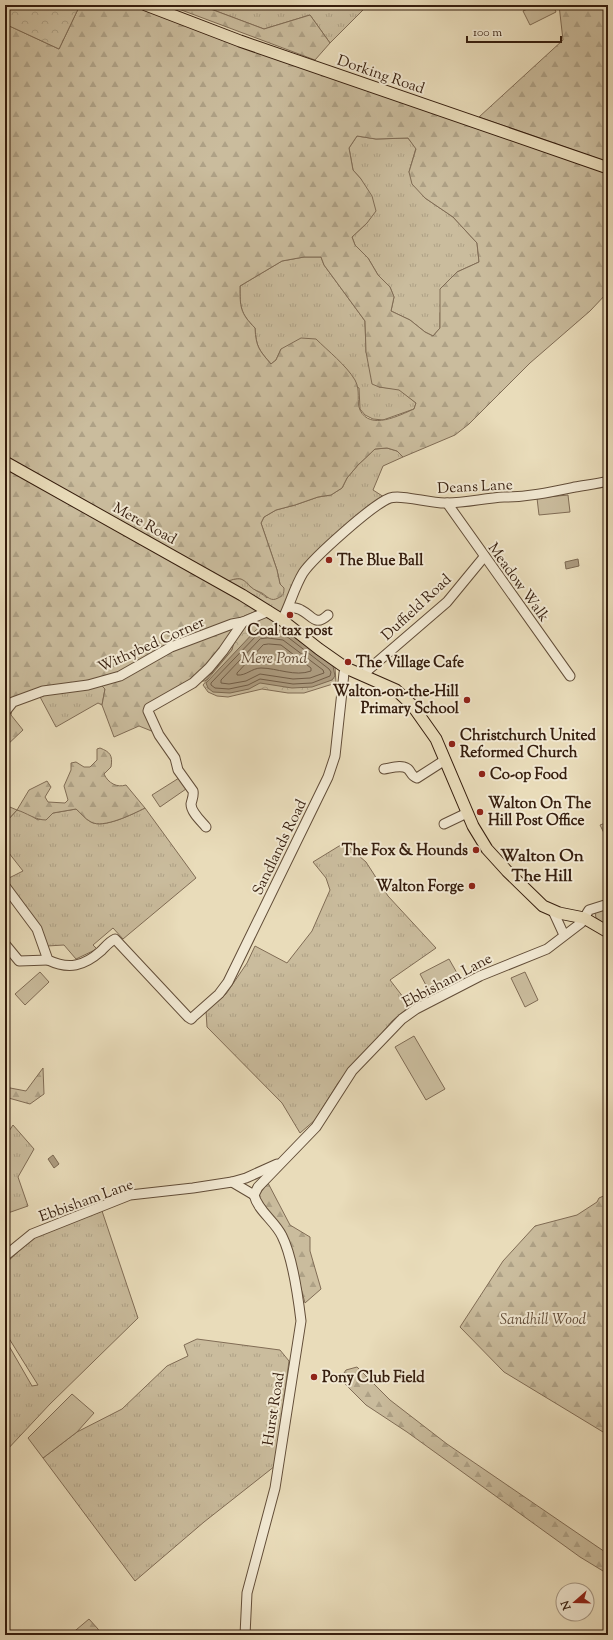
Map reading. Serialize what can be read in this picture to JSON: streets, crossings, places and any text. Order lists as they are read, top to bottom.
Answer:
{
  "streets": {
    "main road": ["Dorking Road", "Mere Road"],
    "street": [
      "Deans Lane",
      "Meadow Walk",
      "Duffield Road",
      "Withybed Corner",
      "Sandlands Road",
      "Ebbisham Lane",
      "Hurst Road"
    ]
  },
  "crossings": [
    ["Deans Lane", "Mere Road"],
    ["Deans Lane", "Meadow Walk"],
    ["Mere Road", "Duffield Road"],
    ["Mere Road", "Withybed Corner"],
    ["Mere Road", "Sandlands Road"],
    ["Meadow Walk", "Duffield Road"],
    ["Ebbisham Lane", "Hurst Road"]
  ],
  "districts": ["Walton On The Hill"],
  "water": ["Mere Pond"],
  "parks": ["Sandhill Wood"],
  "places": [
    "The Blue Ball",
    "Coal tax post",
    "The Village Cafe",
    "Walton-on-the-Hill Primary School",
    "Christchurch United Reformed Church",
    "Co-op Food",
    "Walton On The Hill Post Office",
    "The Fox & Hounds",
    "Walton Forge",
    "Pony Club Field"
  ],
  "scale_bar": "100 m",
  "north": "left"
}
